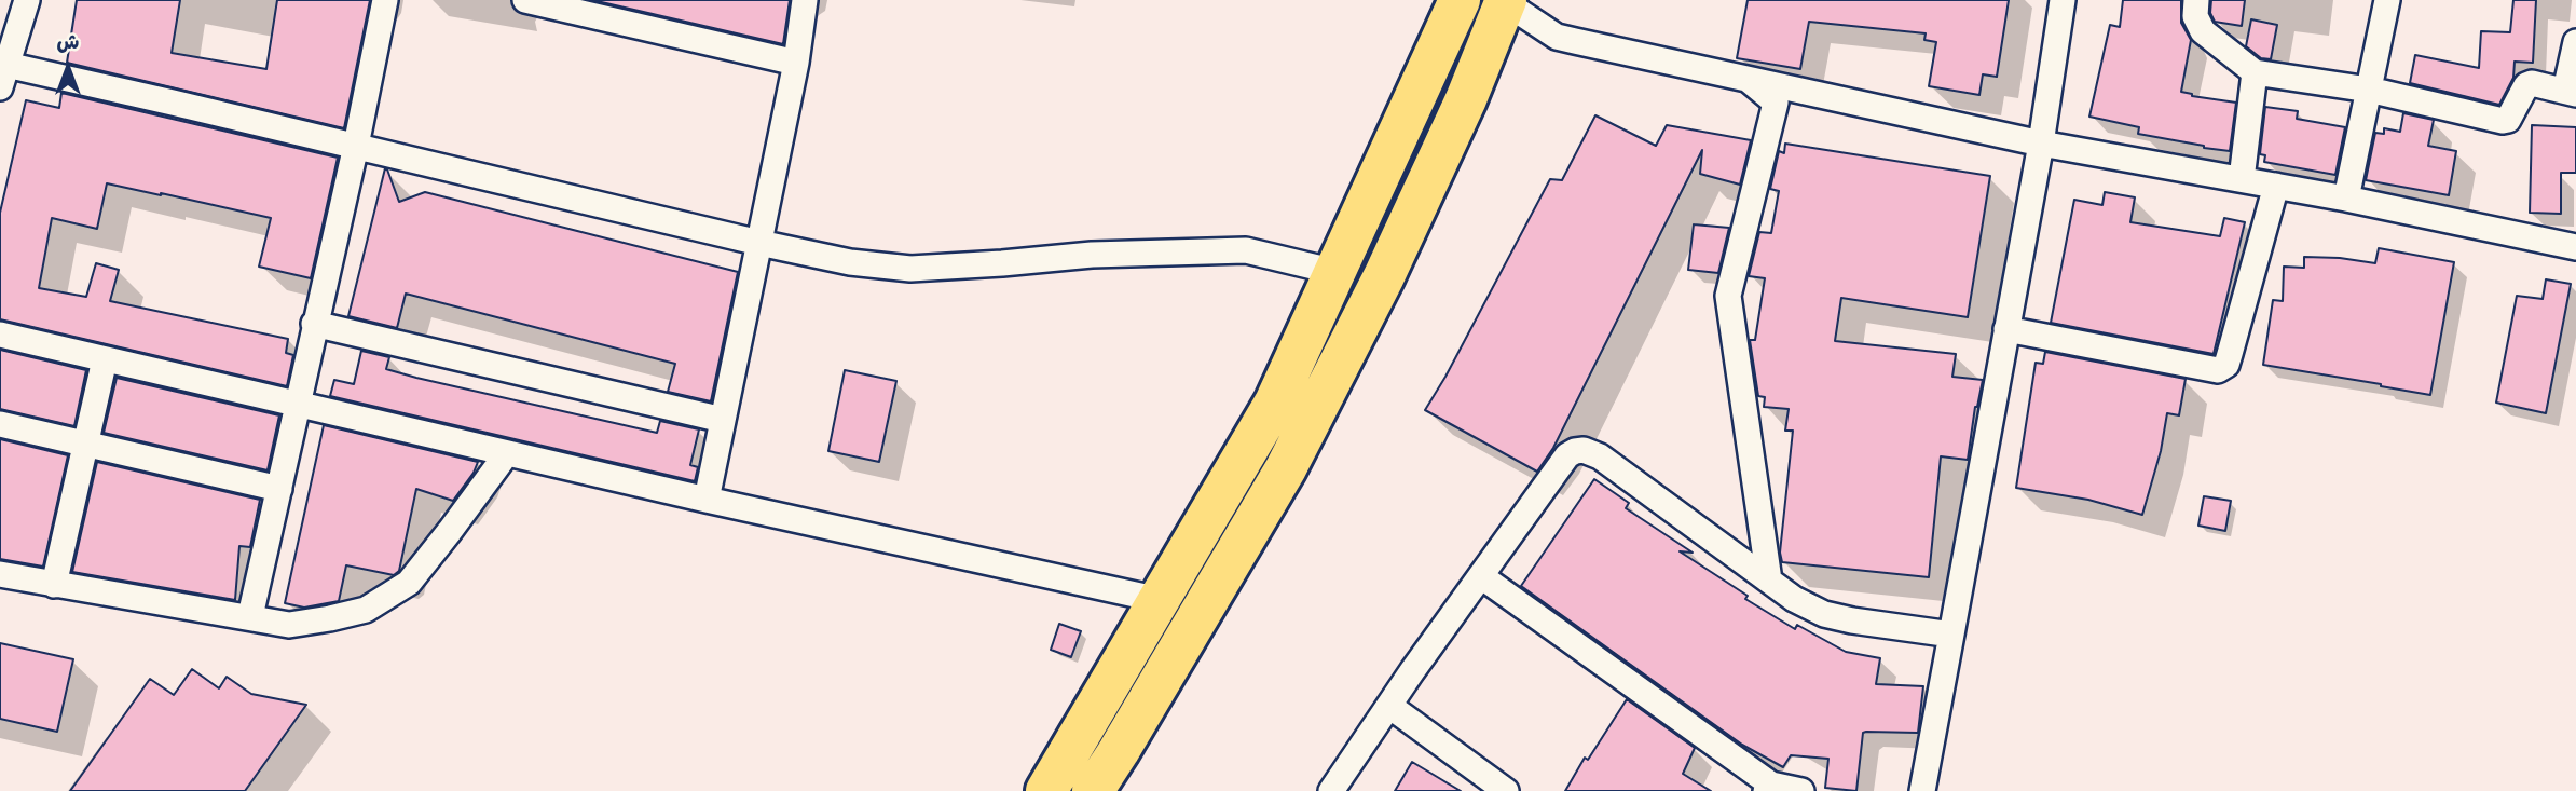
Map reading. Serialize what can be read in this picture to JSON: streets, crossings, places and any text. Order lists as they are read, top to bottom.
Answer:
{
  "north": "top"
}
